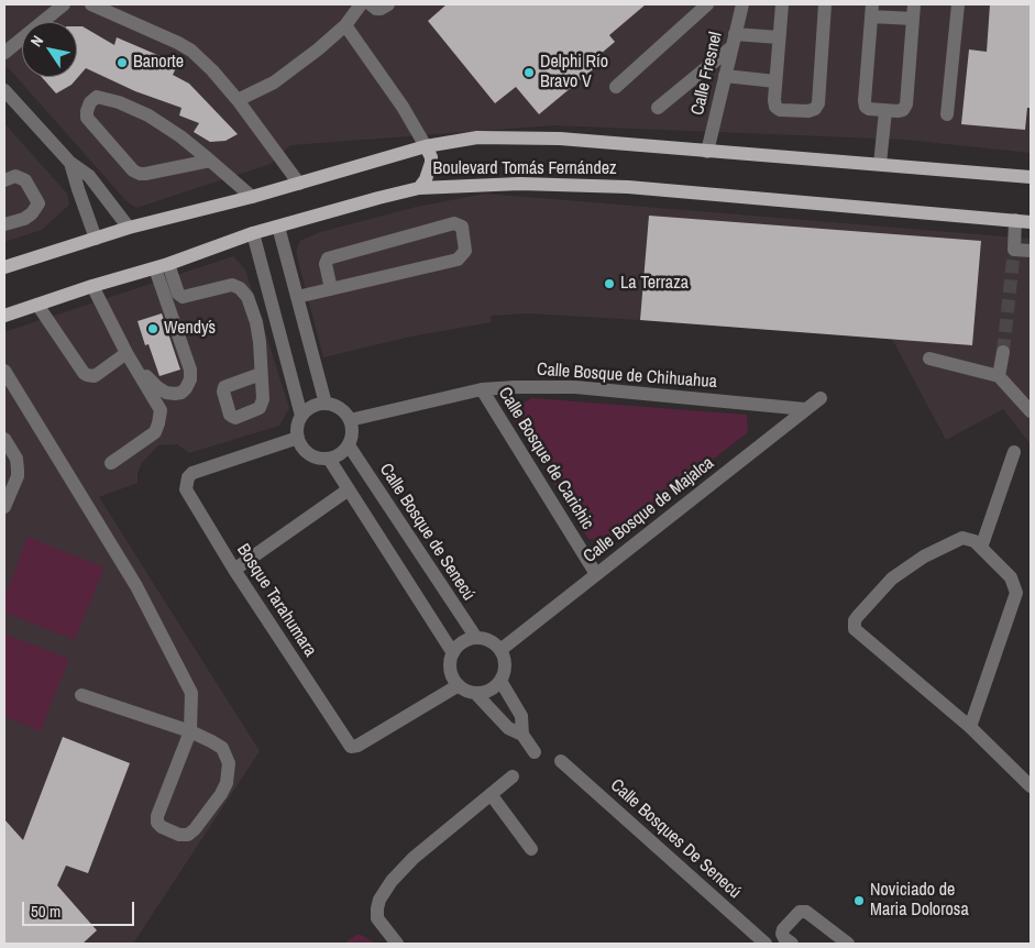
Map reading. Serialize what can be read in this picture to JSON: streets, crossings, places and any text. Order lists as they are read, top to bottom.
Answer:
{
  "streets": {
    "main road": ["Boulevard Tomás Fernández"],
    "street": [
      "Calle Fresnel",
      "Calle Bosque de Chihuahua",
      "Calle Bosque de Carichic",
      "Calle Bosque de Majalca",
      "Calle Bosque de Senecú",
      "Bosque Tarahumara",
      "Calle Bosques De Senecú"
    ]
  },
  "crossings": [
    ["Calle Fresnel", "Boulevard Tomás Fernández"],
    ["Calle Bosque de Chihuahua", "Calle Bosque de Carichic"],
    ["Calle Bosque de Chihuahua", "Calle Bosque de Majalca"],
    ["Calle Bosque de Chihuahua", "Calle Bosque de Senecú"],
    ["Calle Bosque de Chihuahua", "Bosque Tarahumara"],
    ["Calle Bosque de Carichic", "Calle Bosque de Majalca"],
    ["Calle Bosque de Majalca", "Calle Bosque de Senecú"],
    ["Calle Bosque de Majalca", "Bosque Tarahumara"],
    ["Calle Bosque de Senecú", "Bosque Tarahumara"]
  ],
  "places": [
    "Banorte",
    "Delphi Río Bravo V",
    "La Terraza",
    "Wendy´s",
    "Noviciado de Maria Dolorosa"
  ],
  "scale_bar": "50 m",
  "north": "top left"
}
